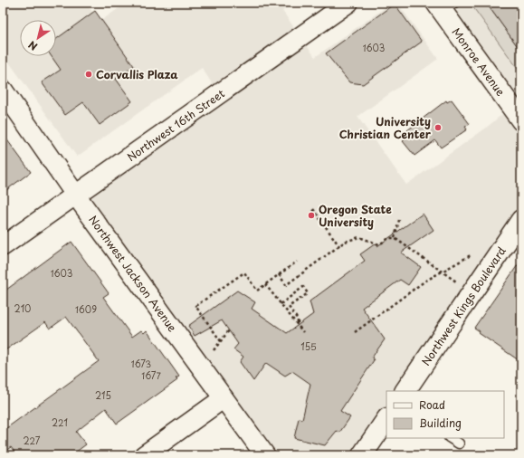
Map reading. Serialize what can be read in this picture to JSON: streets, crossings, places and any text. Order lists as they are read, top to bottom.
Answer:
{
  "streets": {
    "street": [
      "Monroe Avenue",
      "Northwest 16th Street",
      "Northwest Jackson Avenue",
      "Northwest Kings Boulevard"
    ]
  },
  "crossings": [
    ["Northwest 16th Street", "Northwest Jackson Avenue"]
  ],
  "places": ["Corvallis Plaza", "University Christian Center", "Oregon State University"],
  "house_numbers": [
    "1603",
    "1603",
    "210",
    "1609",
    "155",
    "1673",
    "1677",
    "215",
    "221",
    "227"
  ],
  "legend": ["Road", "Building"],
  "north": "bottom left"
}
